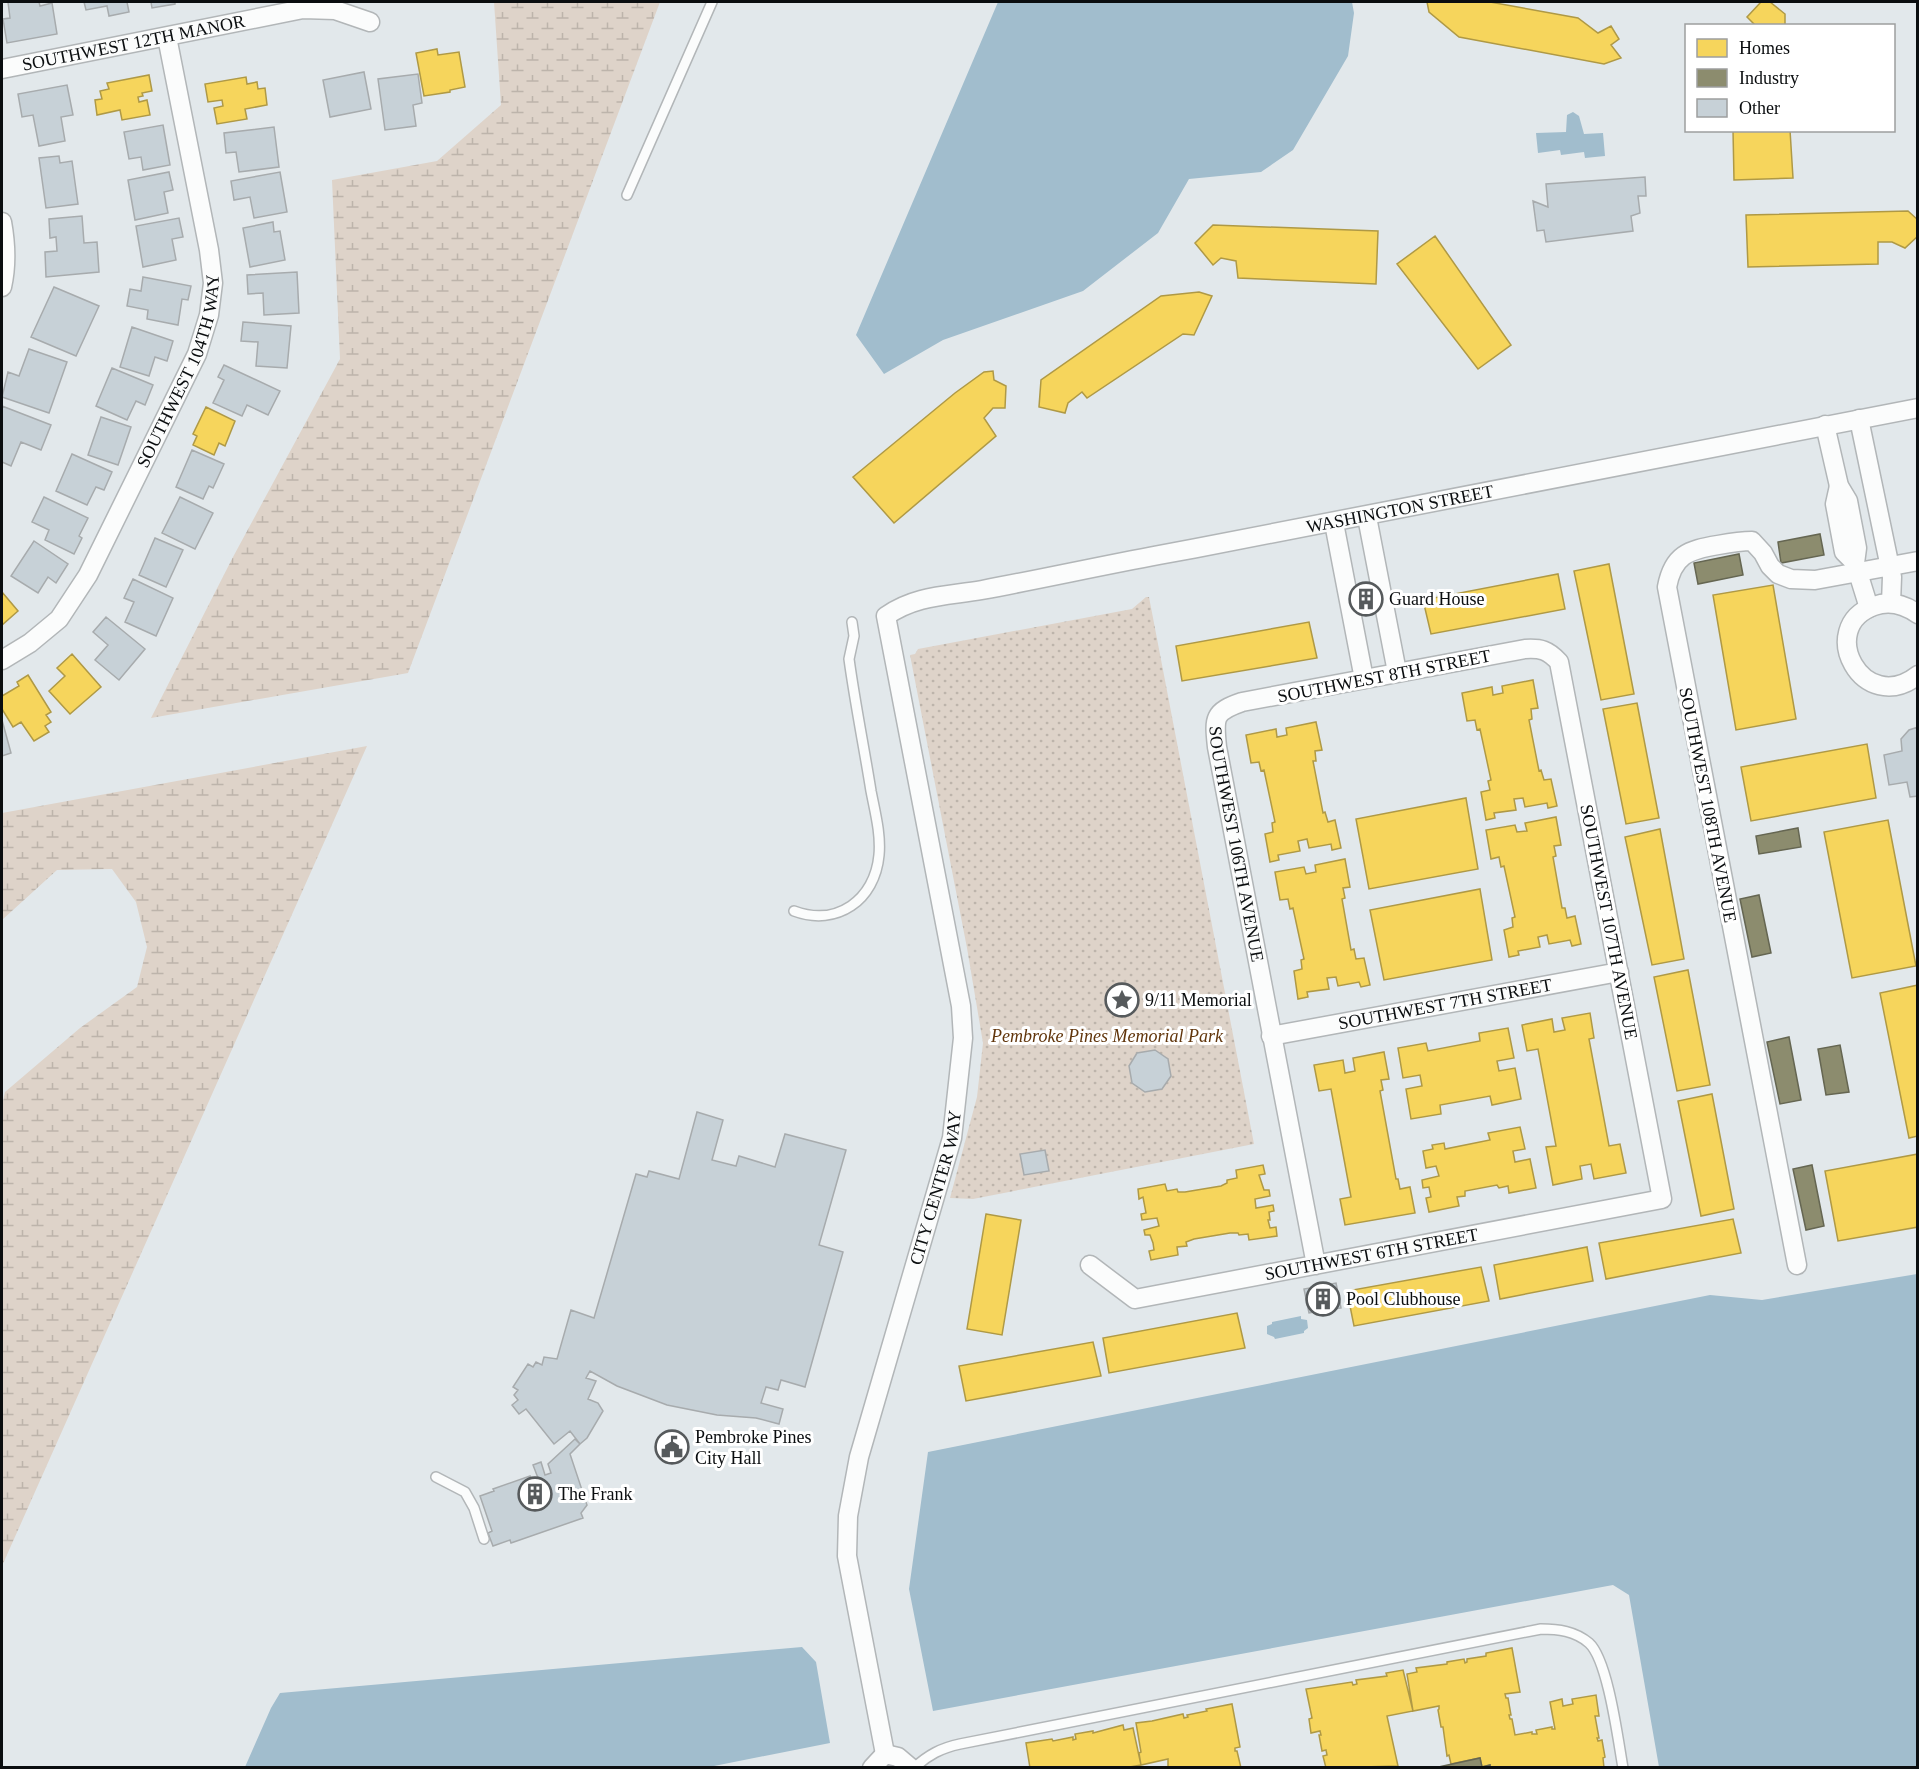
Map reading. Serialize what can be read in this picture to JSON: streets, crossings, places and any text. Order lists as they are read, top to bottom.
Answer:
{
  "streets": {
    "street": [
      "SOUTHWEST 12TH MANOR",
      "SOUTHWEST 104TH WAY",
      "WASHINGTON STREET",
      "SOUTHWEST 8TH STREET",
      "SOUTHWEST 108TH AVENUE",
      "SOUTHWEST 106TH AVENUE",
      "SOUTHWEST 107TH AVENUE",
      "SOUTHWEST 7TH STREET",
      "CITY CENTER WAY",
      "SOUTHWEST 6TH STREET"
    ]
  },
  "crossings": [
    ["SOUTHWEST 12TH MANOR", "SOUTHWEST 104TH WAY"],
    ["WASHINGTON STREET", "CITY CENTER WAY"],
    ["SOUTHWEST 8TH STREET", "SOUTHWEST 106TH AVENUE"],
    ["SOUTHWEST 8TH STREET", "SOUTHWEST 107TH AVENUE"],
    ["SOUTHWEST 106TH AVENUE", "SOUTHWEST 7TH STREET"],
    ["SOUTHWEST 106TH AVENUE", "SOUTHWEST 6TH STREET"],
    ["SOUTHWEST 107TH AVENUE", "SOUTHWEST 7TH STREET"],
    ["SOUTHWEST 107TH AVENUE", "SOUTHWEST 6TH STREET"]
  ],
  "parks": ["Pembroke Pines Memorial Park"],
  "places": {
    "building": ["Guard House", "Pool Clubhouse", "The Frank"],
    "place": ["9/11 Memorial"],
    "public building": ["Pembroke Pines City Hall"]
  },
  "legend": ["Homes", "Industry", "Other"]
}
